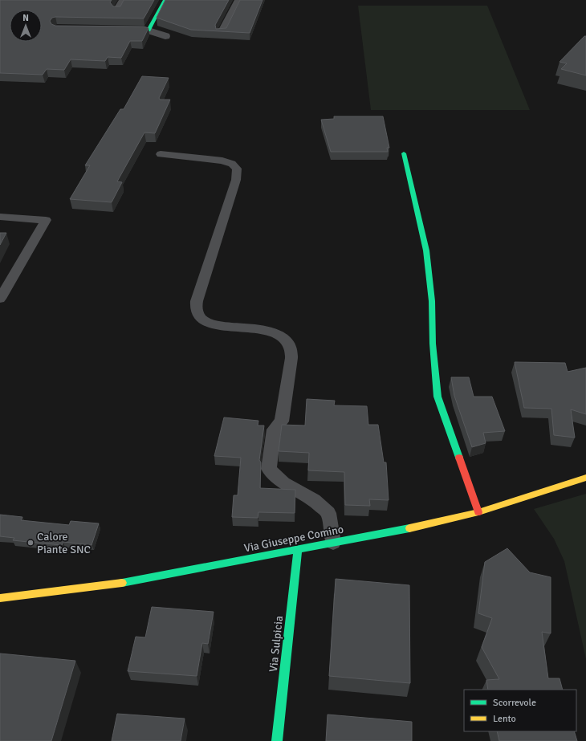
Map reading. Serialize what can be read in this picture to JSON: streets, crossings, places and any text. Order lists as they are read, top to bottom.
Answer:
{
  "streets": {
    "street": ["Via Giuseppe Comino", "Via Sulpicia"]
  },
  "crossings": [
    ["Via Giuseppe Comino", "Via Sulpicia"]
  ],
  "places": ["Calore Piante SNC"],
  "legend": ["Scorrevole", "Lento"],
  "north": "top"
}
